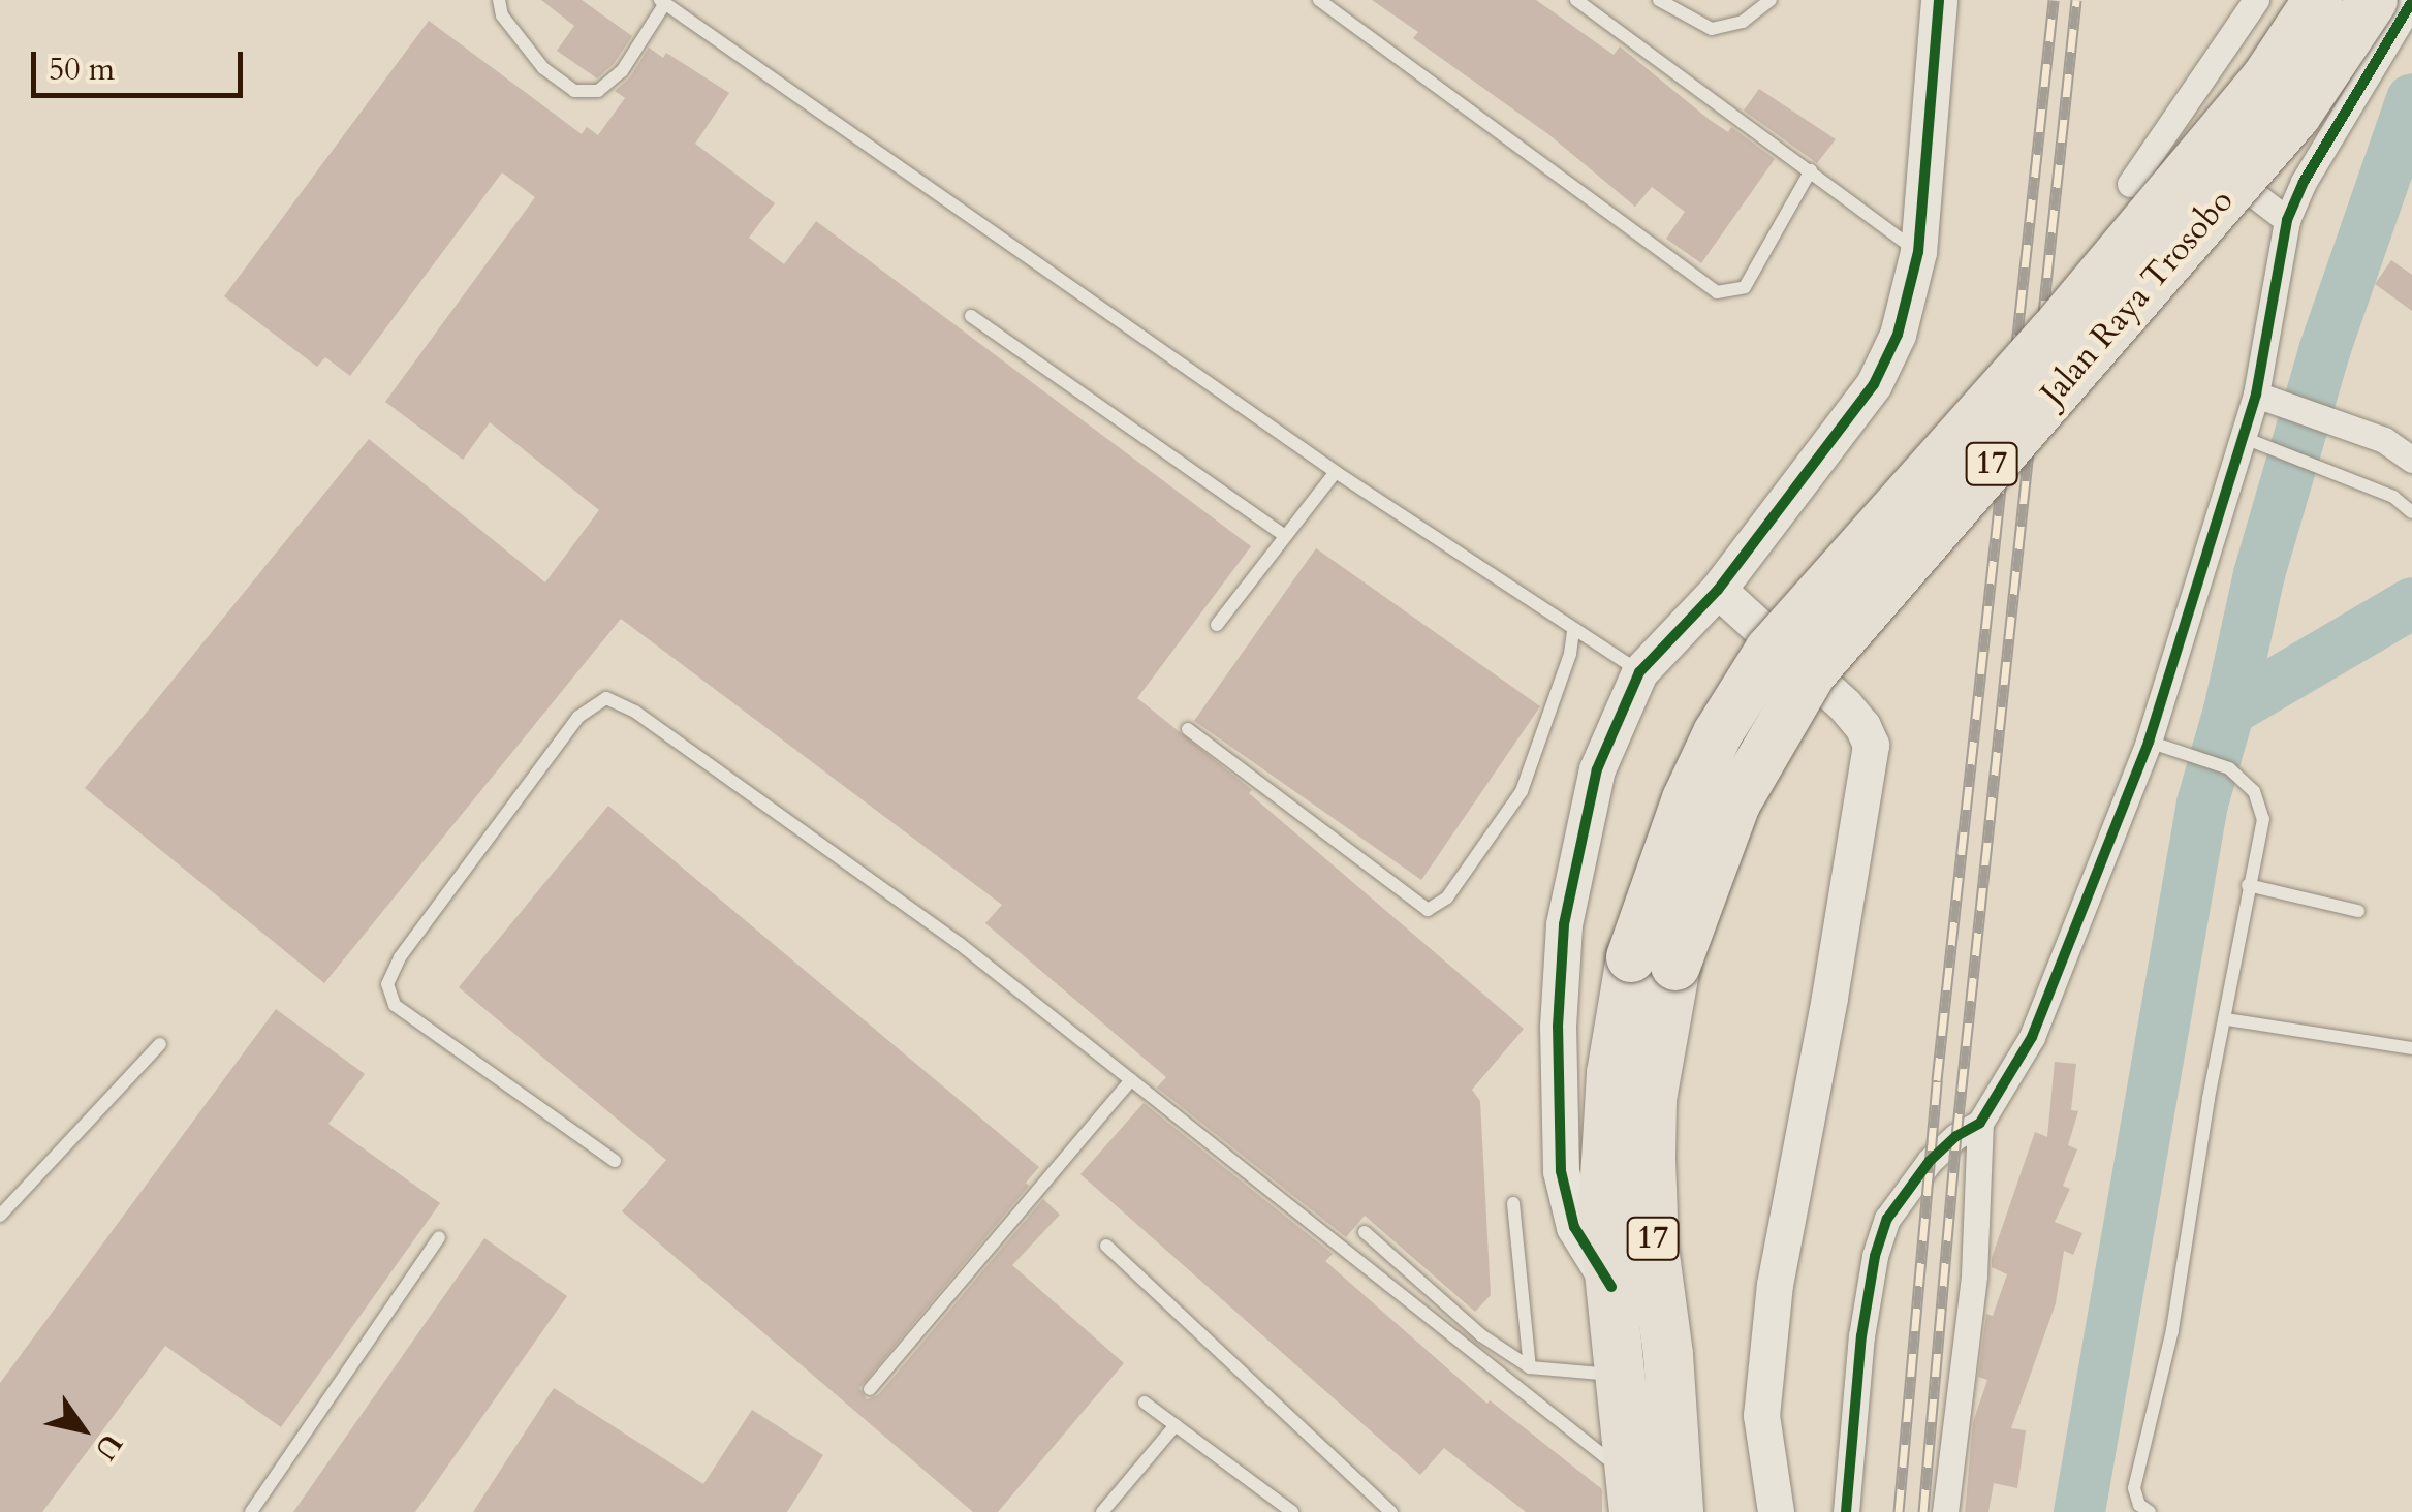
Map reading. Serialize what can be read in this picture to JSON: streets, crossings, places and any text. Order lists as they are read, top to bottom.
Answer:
{
  "streets": {
    "highway": ["Jalan Raya Trosobo", "17"]
  },
  "scale_bar": "50 m",
  "north": "bottom right"
}
